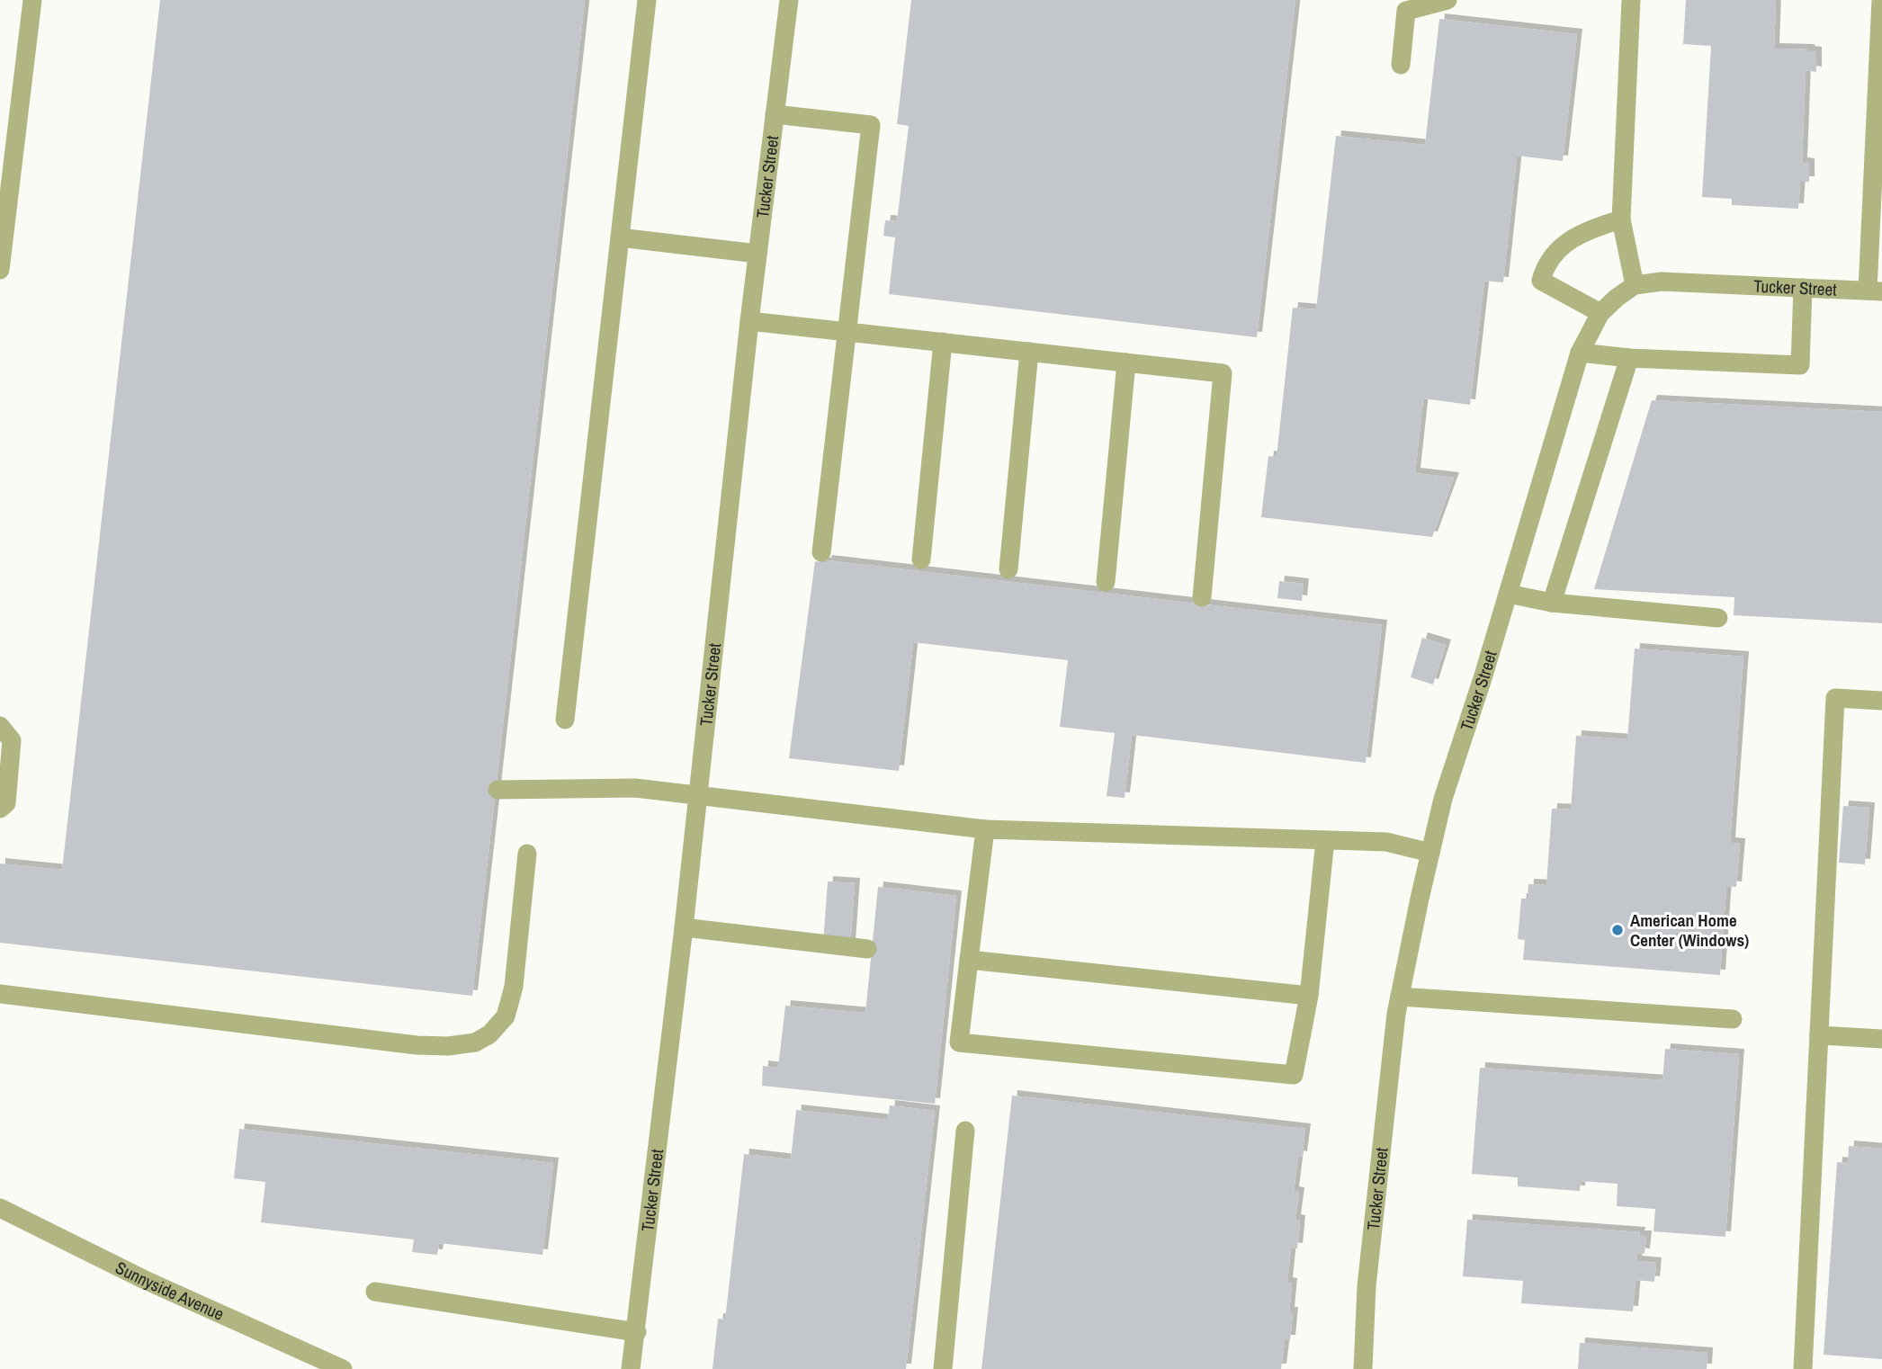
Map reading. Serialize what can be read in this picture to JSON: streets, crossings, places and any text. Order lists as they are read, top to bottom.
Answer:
{
  "streets": {
    "street": ["Tucker Street", "Sunnyside Avenue"]
  },
  "places": ["American Home Center (Windows)"]
}
